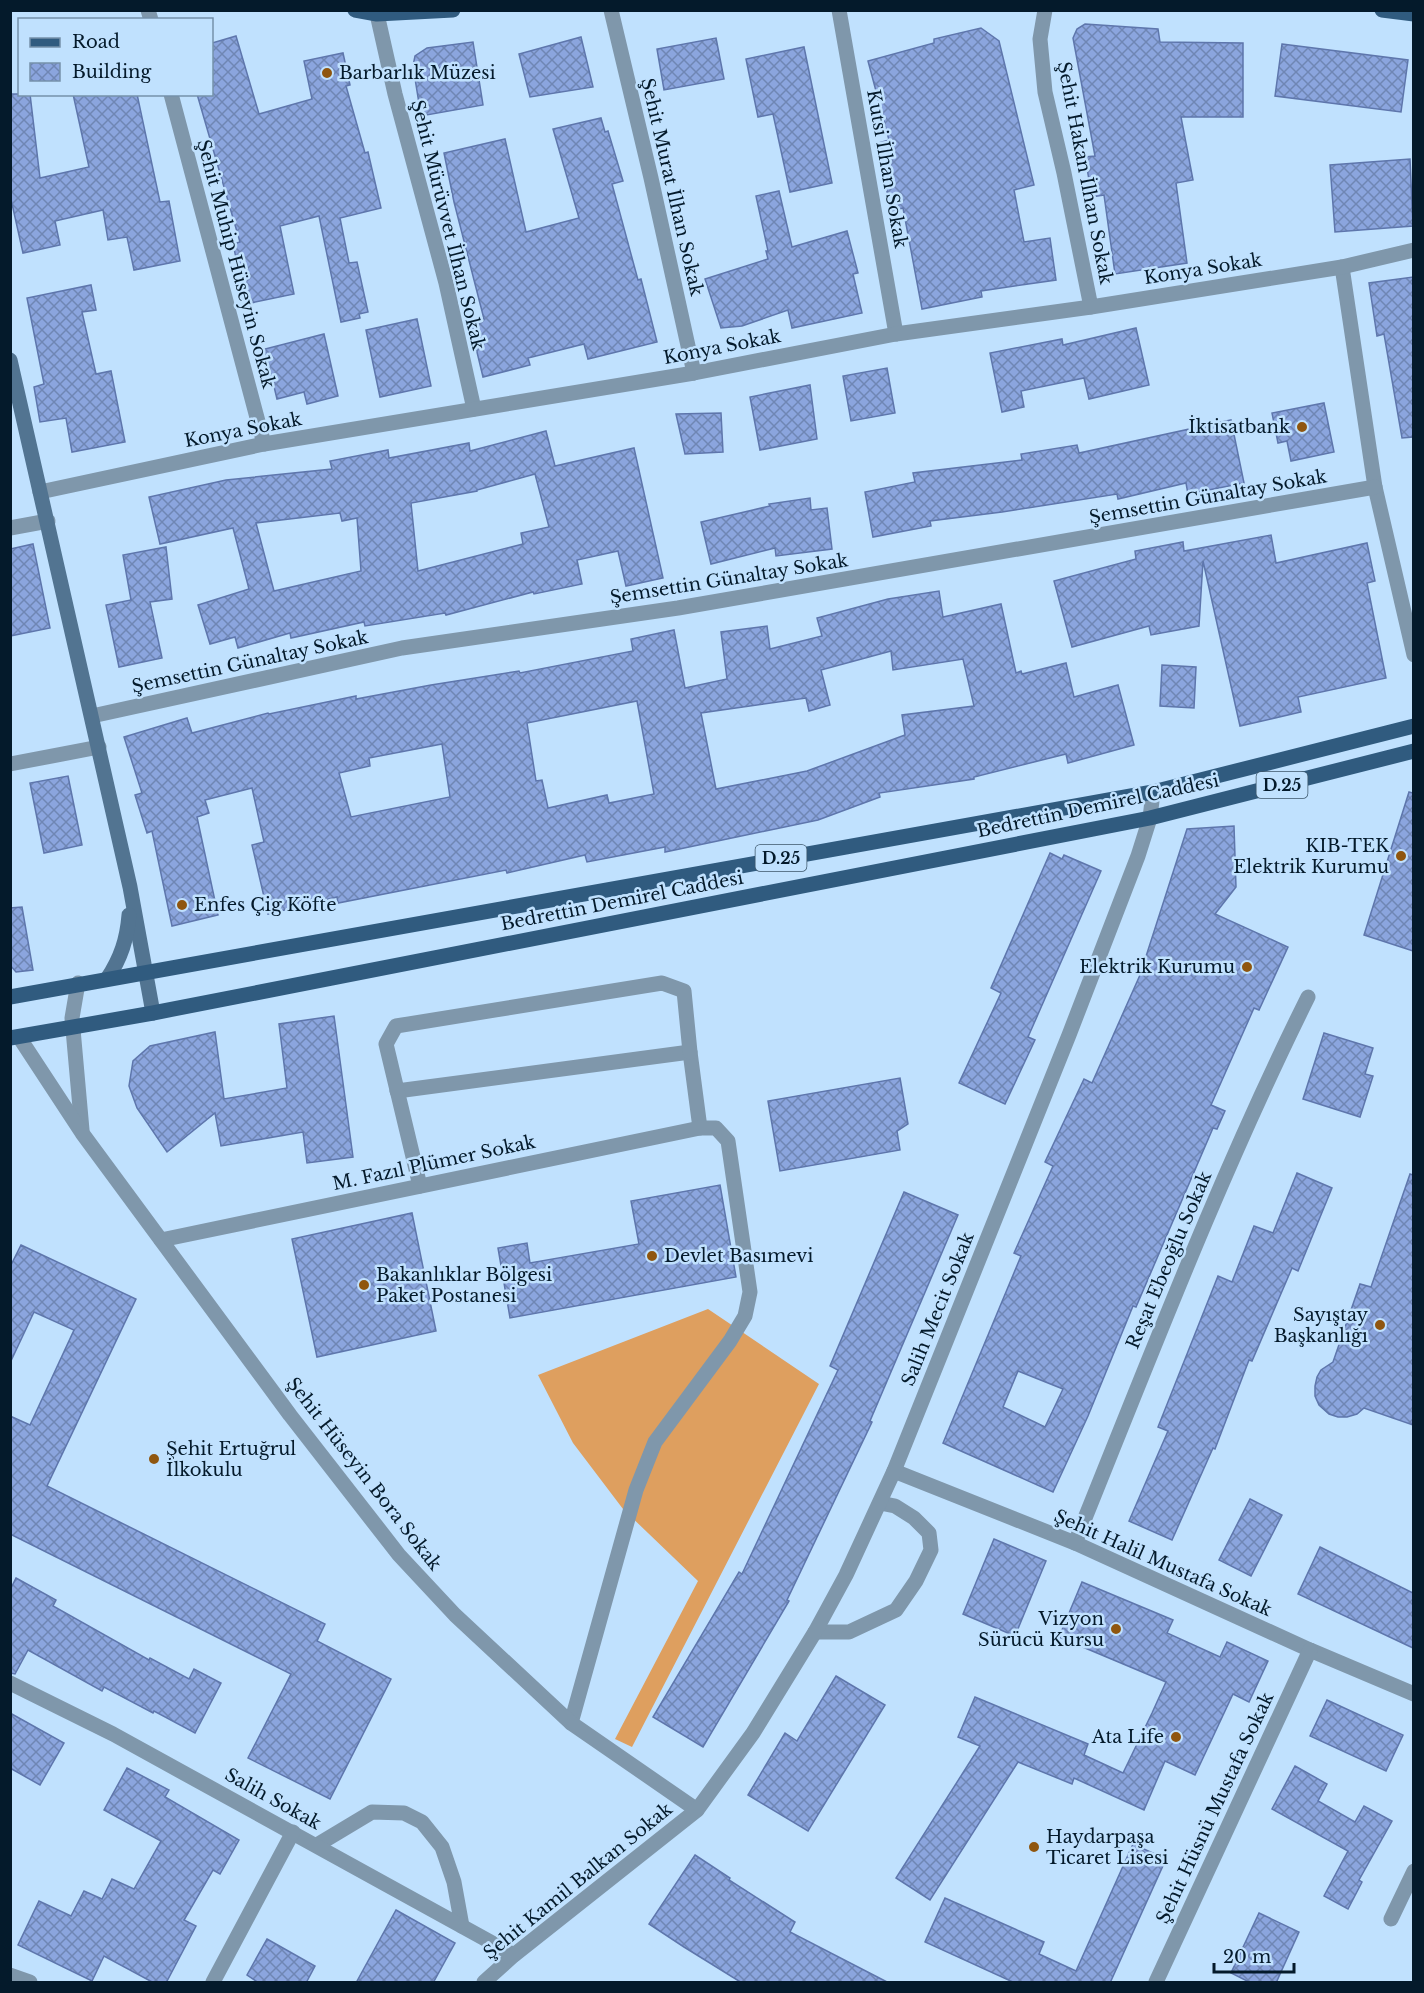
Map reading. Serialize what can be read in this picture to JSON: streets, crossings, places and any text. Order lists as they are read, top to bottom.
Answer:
{
  "streets": {
    "main road": ["D.25", "Bedrettin Demirel Caddesi"],
    "street": [
      "Kutsi İlhan Sokak",
      "Şehit Hakan İlhan Sokak",
      "Şehit Murat İlhan Sokak",
      "Şehit Mürüvvet İlhan Sokak",
      "Şehit Muhip Hüseyin Sokak",
      "Konya Sokak",
      "Şemsettin Günaltay Sokak",
      "M. Fazıl Plümer Sokak",
      "Reşat Ebeoğlu Sokak",
      "Salih Mecit Sokak",
      "Şehit Hüseyin Bora Sokak",
      "Şehit Halil Mustafa Sokak",
      "Salih Sokak",
      "Şehit Hüsnü Mustafa Sokak",
      "Şehit Kamil Balkan Sokak"
    ]
  },
  "crossings": [
    ["Kutsi İlhan Sokak", "Konya Sokak"],
    ["Şehit Hakan İlhan Sokak", "Konya Sokak"],
    ["Şehit Murat İlhan Sokak", "Konya Sokak"],
    ["Şehit Mürüvvet İlhan Sokak", "Konya Sokak"],
    ["Şehit Muhip Hüseyin Sokak", "Konya Sokak"],
    ["Bedrettin Demirel Caddesi", "Salih Mecit Sokak"],
    ["Bedrettin Demirel Caddesi", "Şehit Hüseyin Bora Sokak"],
    ["M. Fazıl Plümer Sokak", "Şehit Hüseyin Bora Sokak"],
    ["Reşat Ebeoğlu Sokak", "Şehit Halil Mustafa Sokak"],
    ["Salih Mecit Sokak", "Şehit Hüseyin Bora Sokak"],
    ["Salih Mecit Sokak", "Şehit Halil Mustafa Sokak"],
    ["Salih Mecit Sokak", "Şehit Kamil Balkan Sokak"],
    ["Şehit Hüseyin Bora Sokak", "Şehit Kamil Balkan Sokak"],
    ["Şehit Halil Mustafa Sokak", "Şehit Hüsnü Mustafa Sokak"],
    ["Salih Sokak", "Şehit Kamil Balkan Sokak"]
  ],
  "places": [
    "Barbarlık Müzesi",
    "İktisatbank",
    "KIB-TEK Elektrik Kurumu",
    "Enfes Çig Köfte",
    "Elektrik Kurumu",
    "Devlet Basımevi",
    "Bakanlıklar Bölgesi Paket Postanesi",
    "Sayıştay Başkanlığı",
    "Şehit Ertuğrul İlkokulu",
    "Vizyon Sürücü Kursu",
    "Ata Life",
    "Haydarpaşa Ticaret Lisesi"
  ],
  "legend": ["Road", "Building"],
  "scale_bar": "20 m"
}
